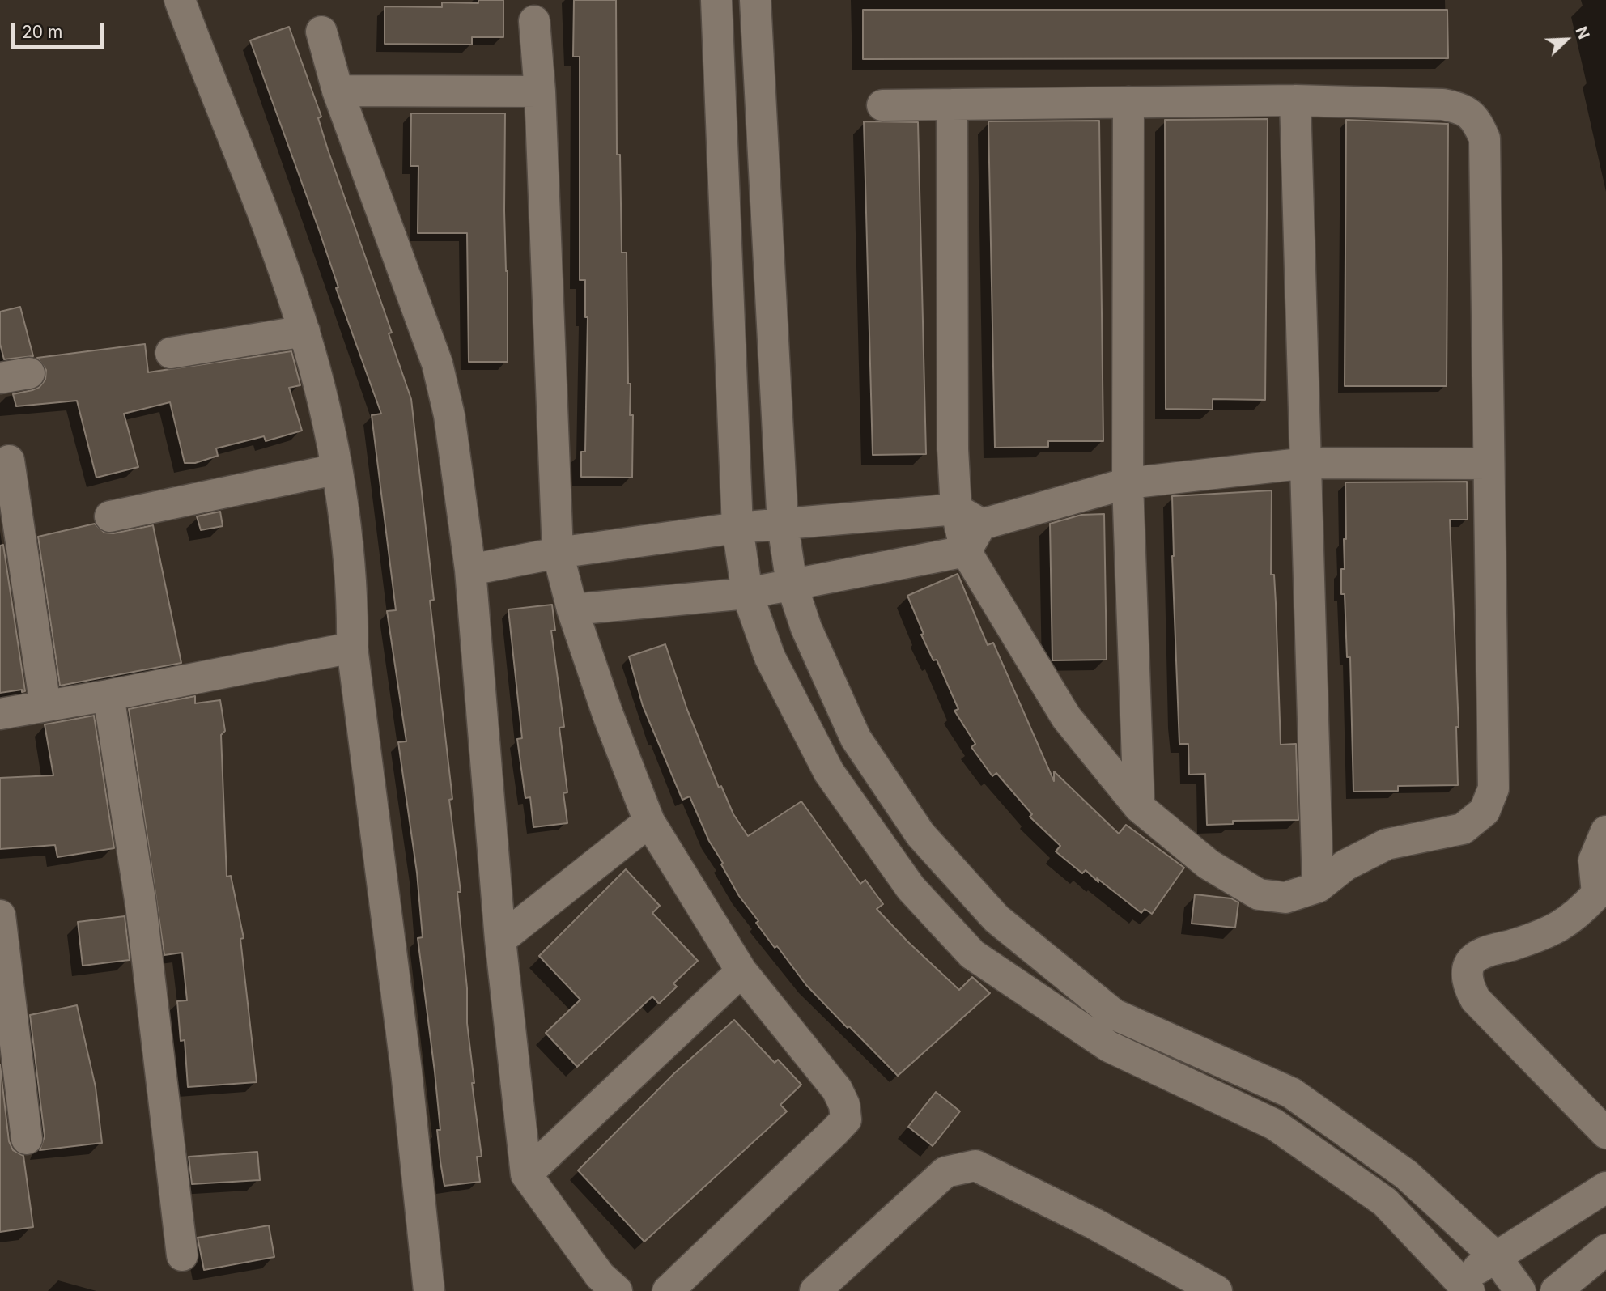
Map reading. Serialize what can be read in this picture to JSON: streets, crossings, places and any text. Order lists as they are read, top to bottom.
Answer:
{
  "scale_bar": "20 m",
  "north": "top right"
}
